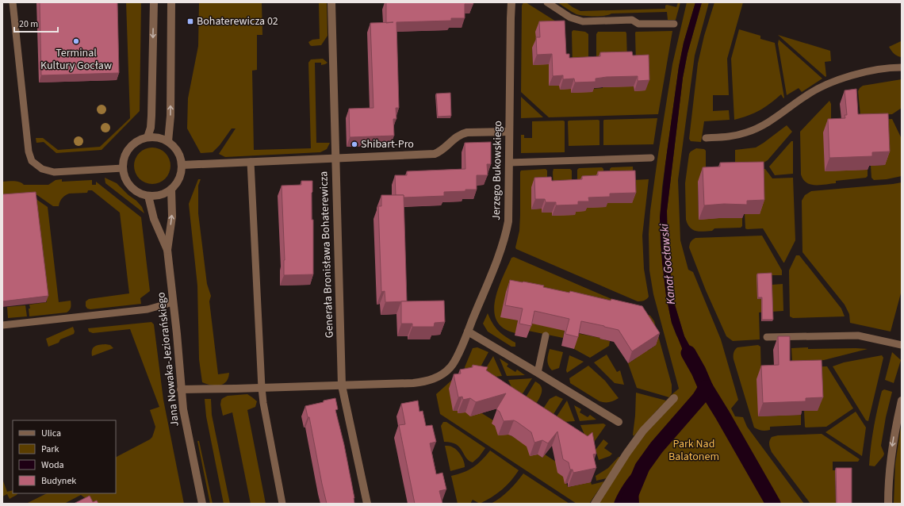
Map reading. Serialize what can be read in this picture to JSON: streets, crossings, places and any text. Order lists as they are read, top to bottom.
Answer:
{
  "streets": {
    "street": ["Jerzego Bukowskiego", "Generała Bronisława Bohaterewicza", "Jana Nowaka-Jeziorańskiego"]
  },
  "crossings": [
    ["Jerzego Bukowskiego", "Generała Bronisława Bohaterewicza"],
    ["Jerzego Bukowskiego", "Jana Nowaka-Jeziorańskiego"]
  ],
  "water": ["Kanał Gocławski"],
  "parks": ["Park Nad Balatonem"],
  "places": {
    "transit": ["Bohaterewicza 02"],
    "other": ["Terminal Kultury Gocław", "Shibart-Pro"]
  },
  "legend": [
    "Ulica",
    "Park",
    "Woda",
    "Budynek"
  ],
  "scale_bar": "20 m"
}
